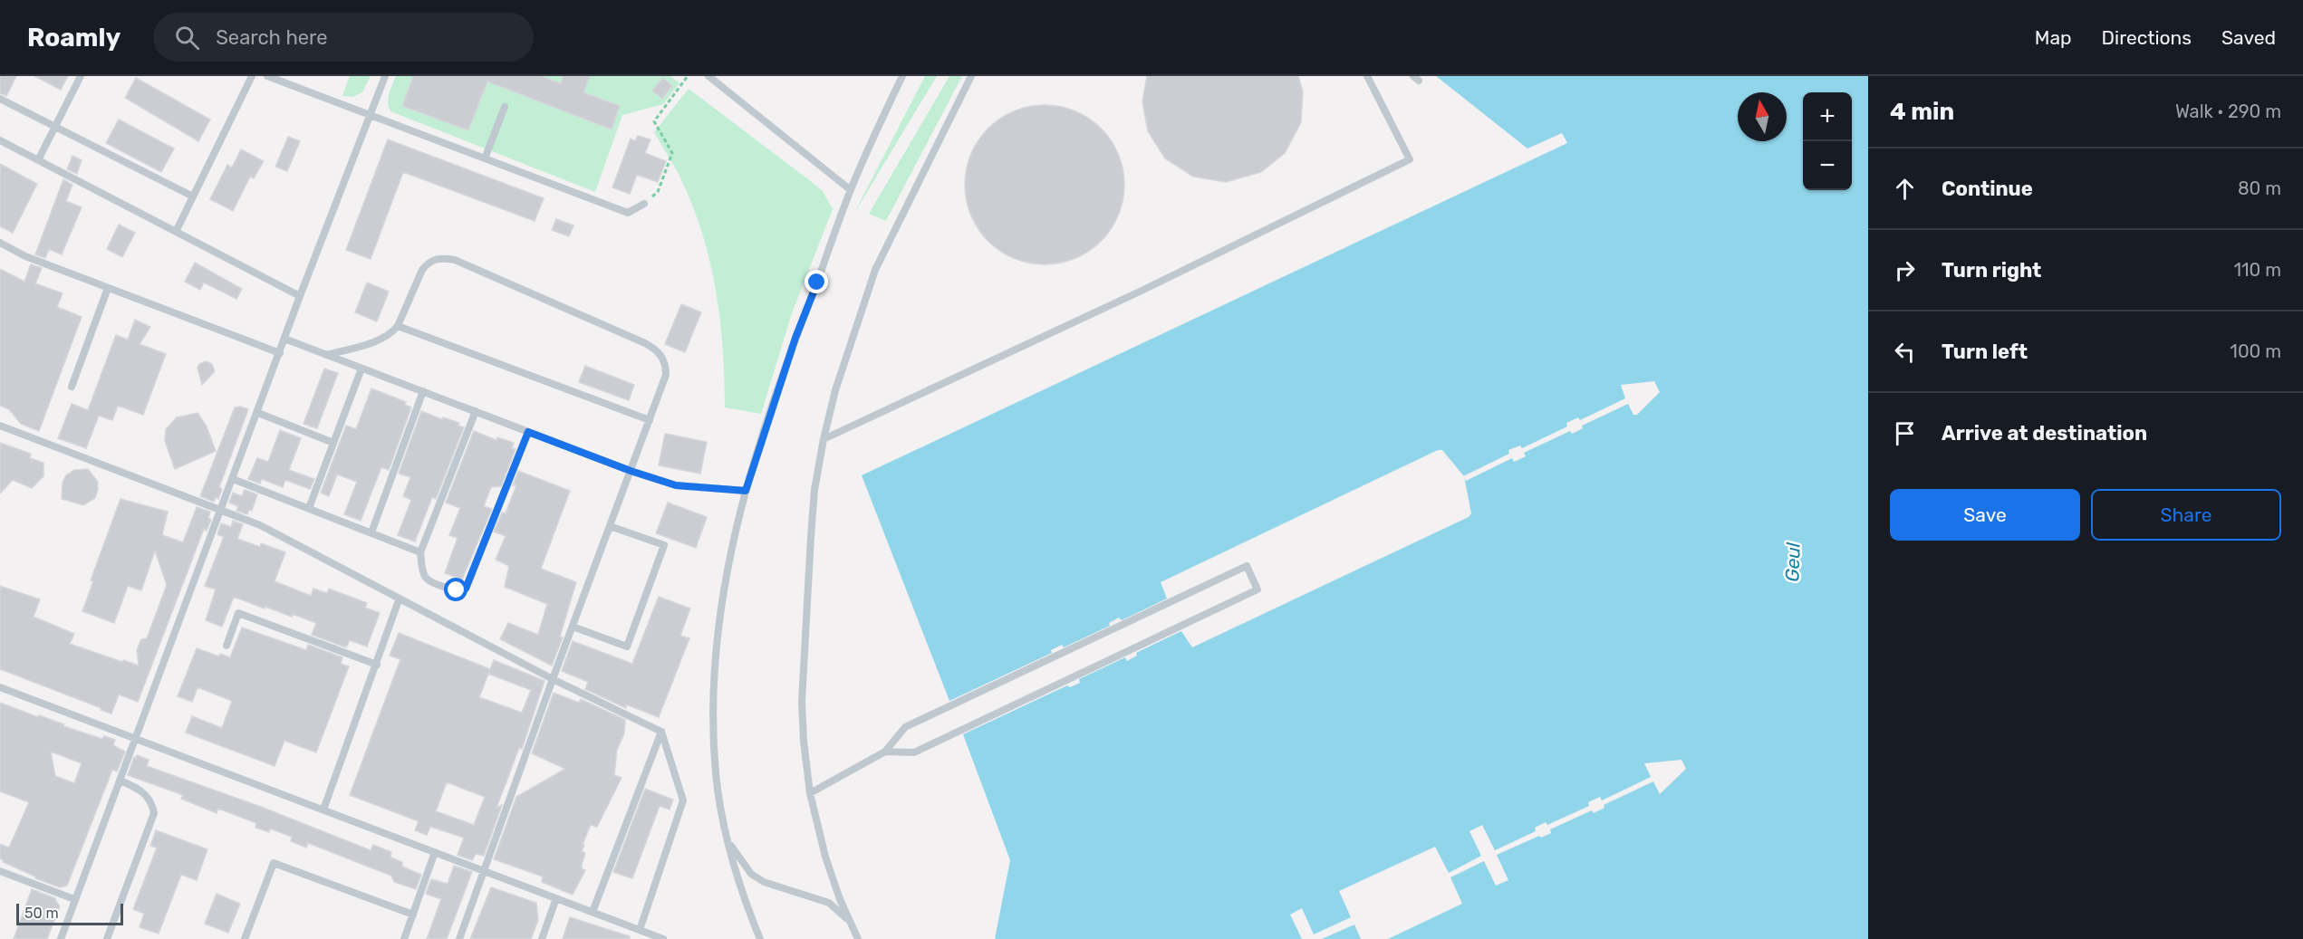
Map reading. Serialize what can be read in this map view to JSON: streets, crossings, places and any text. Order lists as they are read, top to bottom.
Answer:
{
  "water": ["Geul"],
  "scale_bar": "50 m",
  "north": "top",
  "page": {
    "header": "Roamly",
    "search": "Search here",
    "nav": ["Map", "Directions", "Saved"],
    "heading": ["4 min", "Walk · 290 m"],
    "map_buttons": ["+", "−"],
    "list": [
      ["Continue", "80 m"],
      ["Turn right", "110 m"],
      ["Turn left", "100 m"],
      "Arrive at destination"
    ],
    "buttons": ["Save", "Share"],
    "scale": "50 m"
  }
}
